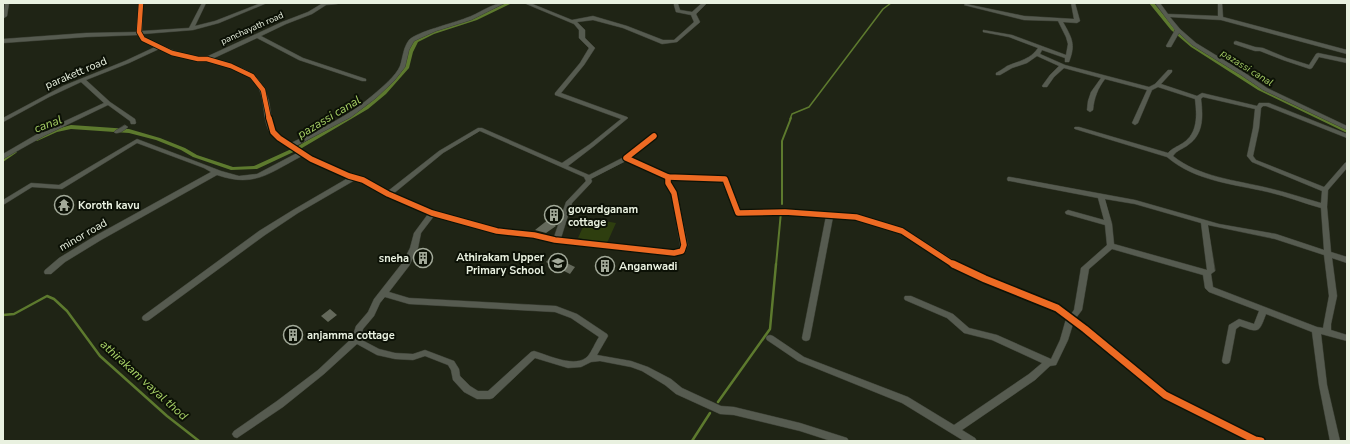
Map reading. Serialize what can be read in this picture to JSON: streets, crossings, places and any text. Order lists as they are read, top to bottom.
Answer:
{
  "streets": {
    "street": ["panchayath road", "parakett road", "minor road"]
  },
  "water": ["pazassi canal", "canal", "athirakam vayal thod"],
  "places": {
    "temple": ["Koroth kavu"],
    "building": [
      "govardganam cottage",
      "sneha",
      "Anganwadi",
      "anjamma cottage"
    ],
    "school or university": ["Athirakam Upper Primary School"]
  }
}
